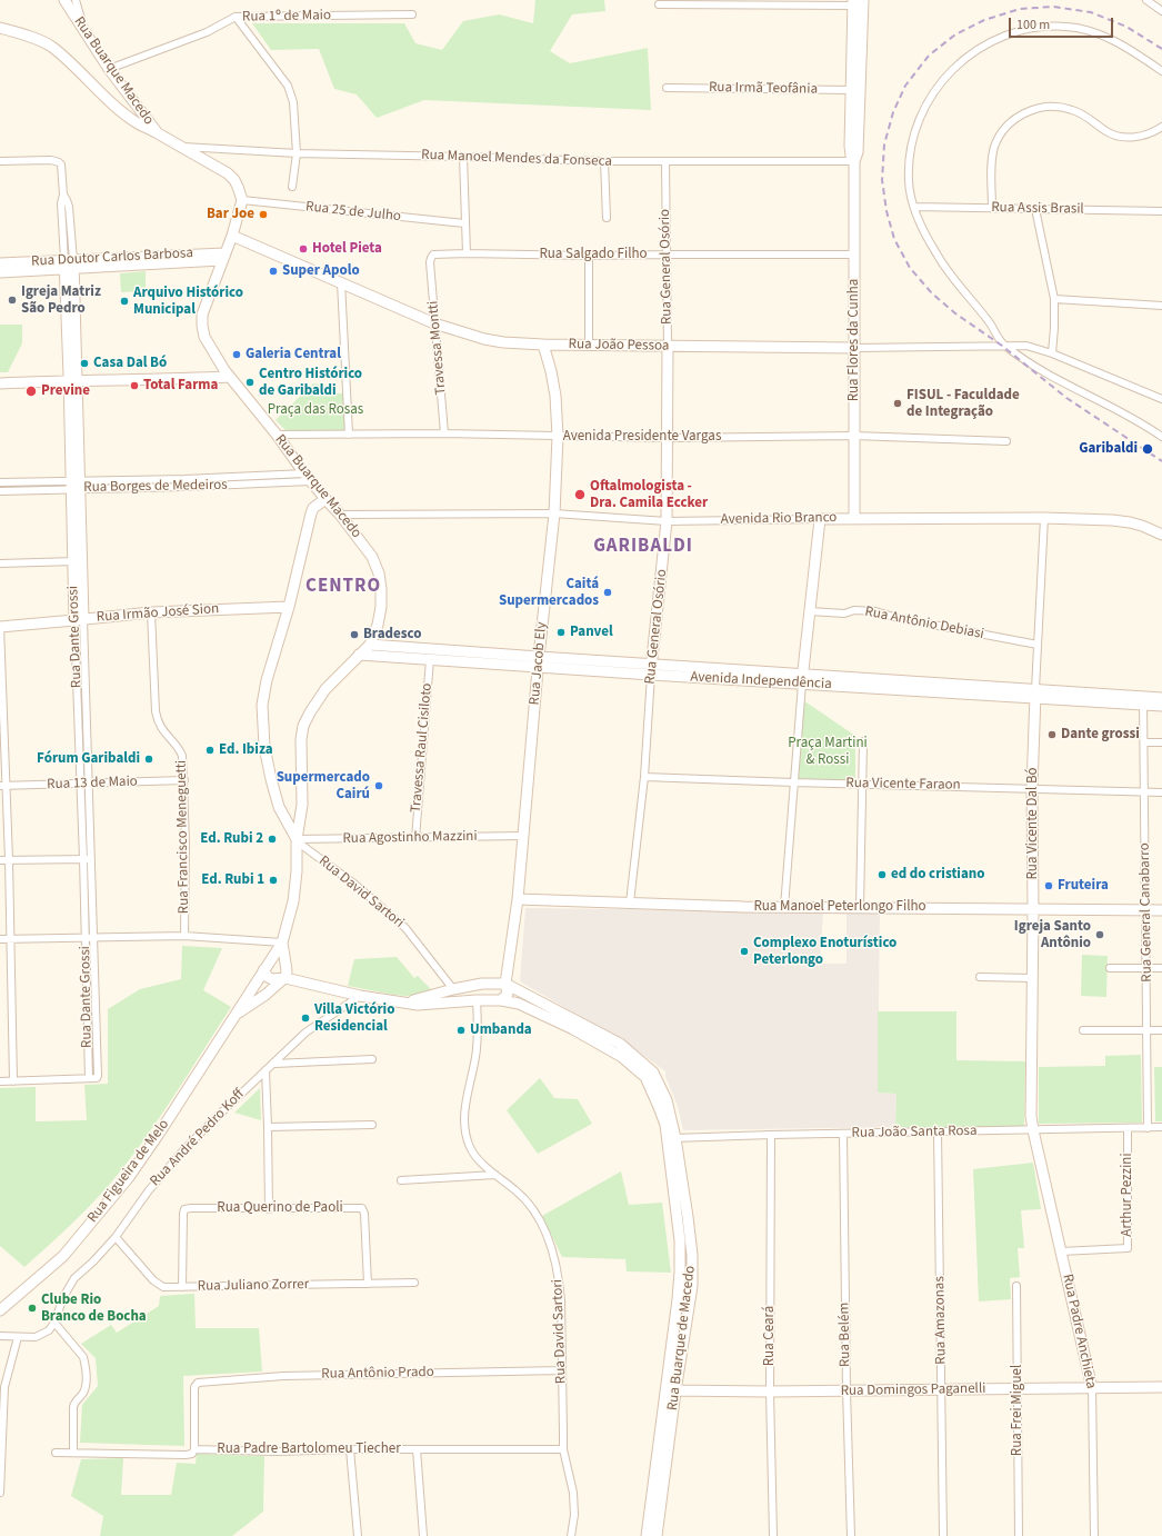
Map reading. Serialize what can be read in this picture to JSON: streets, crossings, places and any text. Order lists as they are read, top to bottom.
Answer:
{
  "streets": {
    "main road": [
      "Rua Buarque Macedo",
      "Rua Doutor Carlos Barbosa",
      "Rua General Osório",
      "Rua Flores da Cunha",
      "Rua João Pessoa",
      "Avenida Rio Branco",
      "Rua Irmão José Sion",
      "Rua Dante Grossi",
      "Rua Jacob Ely",
      "Avenida Independência",
      "Rua Vicente Dal Bó",
      "Rua Manoel Peterlongo Filho",
      "Rua Figueira de Melo",
      "Rua Padre Anchieta",
      "Rua Buarque de Macedo",
      "Rua Domingos Paganelli"
    ],
    "street": [
      "Rua 1º de Maio",
      "Rua Irmã Teofânia",
      "Rua Manoel Mendes da Fonseca",
      "Rua Assis Brasil",
      "Rua 25 de Julho",
      "Rua Salgado Filho",
      "Travessa Montti",
      "Avenida Presidente Vargas",
      "Rua Borges de Medeiros",
      "Rua Antônio Debiasi",
      "Travessa Raul Cisiloto",
      "Rua 13 de Maio",
      "Rua Vicente Faraon",
      "Rua Francisco Meneguetti",
      "Rua Agostinho Mazzini",
      "Rua David Sartori",
      "Rua General Canabarro",
      "Rua João Santa Rosa",
      "Rua André Pedro Koff",
      "Arthur Pezzini",
      "Rua Querino de Paoli",
      "Rua Juliano Zorrer",
      "Rua Amazonas",
      "Rua Belém",
      "Rua Ceará",
      "Rua Antônio Prado",
      "Rua Frei Miguel",
      "Rua Padre Bartolomeu Tiecher"
    ]
  },
  "crossings": [
    ["Rua 1º de Maio", "Rua Manoel Mendes da Fonseca"],
    ["Rua Buarque Macedo", "Rua Manoel Mendes da Fonseca"],
    ["Rua Buarque Macedo", "Rua 25 de Julho"],
    ["Rua Buarque Macedo", "Rua Doutor Carlos Barbosa"],
    ["Rua Buarque Macedo", "Rua João Pessoa"],
    ["Rua Buarque Macedo", "Avenida Presidente Vargas"],
    ["Rua Buarque Macedo", "Rua Borges de Medeiros"],
    ["Rua Buarque Macedo", "Avenida Rio Branco"],
    ["Rua Buarque Macedo", "Avenida Independência"],
    ["Rua Irmã Teofânia", "Rua Flores da Cunha"],
    ["Rua Manoel Mendes da Fonseca", "Rua General Osório"],
    ["Rua Manoel Mendes da Fonseca", "Rua Flores da Cunha"],
    ["Rua Salgado Filho", "Rua General Osório"],
    ["Rua Salgado Filho", "Rua Flores da Cunha"],
    ["Rua Salgado Filho", "Travessa Montti"],
    ["Rua Doutor Carlos Barbosa", "Rua Dante Grossi"],
    ["Rua General Osório", "Rua João Pessoa"],
    ["Rua General Osório", "Avenida Presidente Vargas"],
    ["Rua General Osório", "Avenida Rio Branco"],
    ["Rua General Osório", "Avenida Independência"],
    ["Rua General Osório", "Rua Vicente Faraon"],
    ["Rua General Osório", "Rua Manoel Peterlongo Filho"],
    ["Rua Flores da Cunha", "Rua João Pessoa"],
    ["Rua Flores da Cunha", "Avenida Presidente Vargas"],
    ["Rua Flores da Cunha", "Avenida Rio Branco"],
    ["Rua João Pessoa", "Travessa Montti"],
    ["Rua João Pessoa", "Rua Jacob Ely"],
    ["Travessa Montti", "Avenida Presidente Vargas"],
    ["Avenida Presidente Vargas", "Rua Jacob Ely"],
    ["Rua Borges de Medeiros", "Rua Dante Grossi"],
    ["Avenida Rio Branco", "Rua Jacob Ely"],
    ["Avenida Rio Branco", "Rua Vicente Dal Bó"],
    ["Rua Irmão José Sion", "Rua Dante Grossi"],
    ["Rua Irmão José Sion", "Rua Francisco Meneguetti"],
    ["Rua Antônio Debiasi", "Rua Vicente Dal Bó"],
    ["Rua Dante Grossi", "Rua 13 de Maio"],
    ["Rua Jacob Ely", "Avenida Independência"],
    ["Rua Jacob Ely", "Rua Agostinho Mazzini"],
    ["Rua Jacob Ely", "Rua Manoel Peterlongo Filho"],
    ["Rua Jacob Ely", "Rua Buarque de Macedo"],
    ["Avenida Independência", "Travessa Raul Cisiloto"],
    ["Avenida Independência", "Rua Vicente Dal Bó"],
    ["Avenida Independência", "Rua General Canabarro"],
    ["Travessa Raul Cisiloto", "Rua Agostinho Mazzini"],
    ["Rua 13 de Maio", "Rua Francisco Meneguetti"],
    ["Rua Vicente Faraon", "Rua Vicente Dal Bó"],
    ["Rua Vicente Faraon", "Rua General Canabarro"],
    ["Rua Vicente Dal Bó", "Rua Manoel Peterlongo Filho"],
    ["Rua Vicente Dal Bó", "Rua João Santa Rosa"],
    ["Rua Vicente Dal Bó", "Rua Padre Anchieta"],
    ["Rua Agostinho Mazzini", "Rua David Sartori"],
    ["Rua David Sartori", "Rua Buarque de Macedo"],
    ["Rua David Sartori", "Rua Antônio Prado"],
    ["Rua David Sartori", "Rua Padre Bartolomeu Tiecher"],
    ["Rua Manoel Peterlongo Filho", "Rua General Canabarro"],
    ["Rua General Canabarro", "Rua João Santa Rosa"],
    ["Rua João Santa Rosa", "Arthur Pezzini"],
    ["Rua João Santa Rosa", "Rua Amazonas"],
    ["Rua João Santa Rosa", "Rua Padre Anchieta"],
    ["Rua João Santa Rosa", "Rua Belém"],
    ["Rua João Santa Rosa", "Rua Ceará"],
    ["Rua João Santa Rosa", "Rua Buarque de Macedo"],
    ["Rua André Pedro Koff", "Rua Juliano Zorrer"],
    ["Rua André Pedro Koff", "Rua Buarque de Macedo"],
    ["Rua Figueira de Melo", "Rua Buarque de Macedo"],
    ["Arthur Pezzini", "Rua Padre Anchieta"],
    ["Rua Querino de Paoli", "Rua Juliano Zorrer"],
    ["Rua Amazonas", "Rua Domingos Paganelli"],
    ["Rua Padre Anchieta", "Rua Domingos Paganelli"],
    ["Rua Belém", "Rua Domingos Paganelli"],
    ["Rua Ceará", "Rua Domingos Paganelli"],
    ["Rua Buarque de Macedo", "Rua Domingos Paganelli"],
    ["Rua Antônio Prado", "Rua Padre Bartolomeu Tiecher"],
    ["Rua Domingos Paganelli", "Rua Frei Miguel"]
  ],
  "districts": ["GARIBALDI", "CENTRO"],
  "parks": ["Praça das Rosas", "Praça Martini & Rossi"],
  "places": [
    "Bar Joe",
    "Hotel Pieta",
    "Super Apolo",
    "Igreja Matriz São Pedro",
    "Arquivo Histórico Municipal",
    "Galeria Central",
    "Casa Dal Bó",
    "Centro Histórico de Garibaldi",
    "Total Farma",
    "Previne",
    "FISUL - Faculdade de Integração",
    "Garibaldi",
    "Oftalmologista - Dra. Camila Eccker",
    "Caitá Supermercados",
    "Panvel",
    "Bradesco",
    "Dante grossi",
    "Ed. Ibiza",
    "Fórum Garibaldi",
    "Supermercado Cairú",
    "Ed. Rubi 2",
    "ed do cristiano",
    "Ed. Rubi 1",
    "Fruteira",
    "Igreja Santo Antônio",
    "Complexo Enoturístico Peterlongo",
    "Villa Victório Residencial",
    "Umbanda",
    "Clube Rio Branco de Bocha"
  ],
  "scale_bar": "100 m"
}
